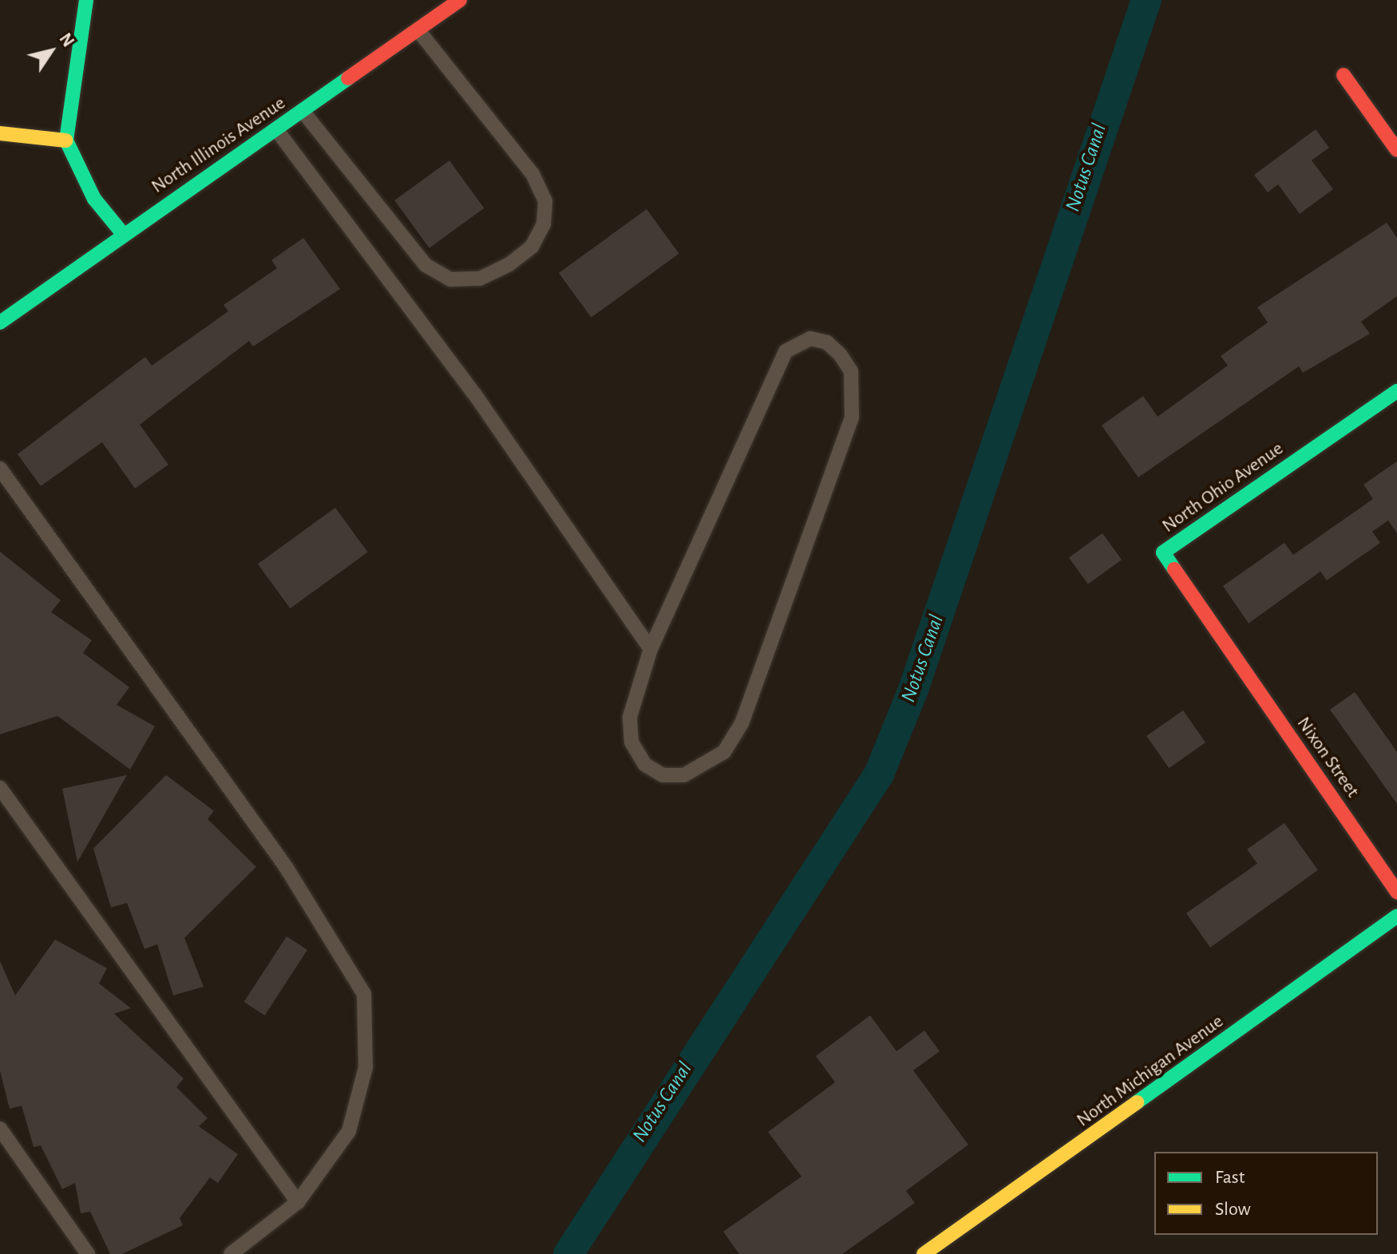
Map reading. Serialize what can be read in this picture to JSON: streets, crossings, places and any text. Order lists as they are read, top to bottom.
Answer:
{
  "streets": {
    "street": [
      "North Illinois Avenue",
      "North Ohio Avenue",
      "Nixon Street",
      "North Michigan Avenue"
    ]
  },
  "crossings": [
    ["North Ohio Avenue", "Nixon Street"]
  ],
  "water": ["Notus Canal"],
  "legend": ["Fast", "Slow"],
  "north": "top right"
}
